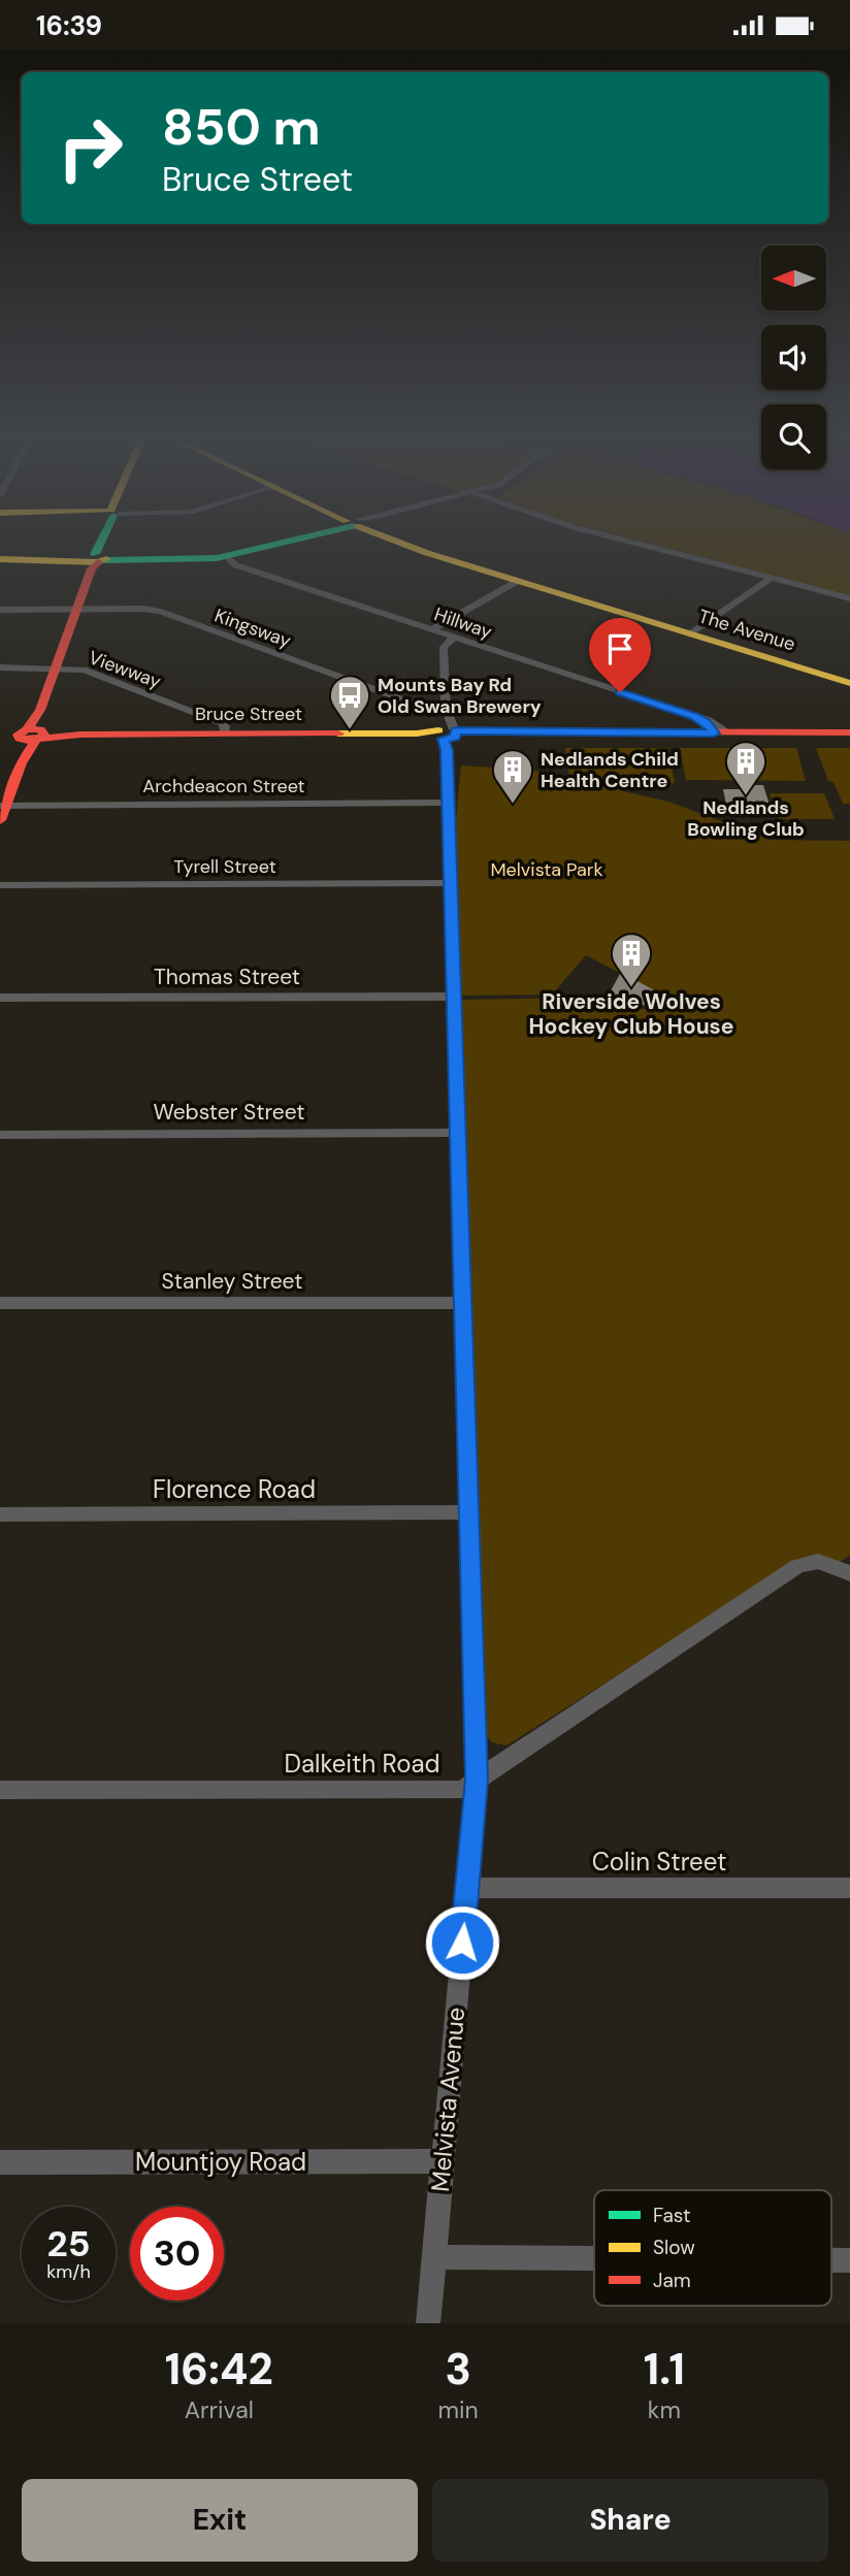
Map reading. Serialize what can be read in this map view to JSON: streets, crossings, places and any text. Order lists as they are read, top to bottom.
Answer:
{
  "streets": {
    "street": [
      "Hillway",
      "Kingsway",
      "The Avenue",
      "Viewway",
      "Bruce Street",
      "Archdeacon Street",
      "Tyrell Street",
      "Thomas Street",
      "Webster Street",
      "Stanley Street",
      "Florence Road",
      "Dalkeith Road",
      "Colin Street",
      "Melvista Avenue",
      "Mountjoy Road"
    ]
  },
  "crossings": [
    ["Hillway", "Bruce Street"],
    ["Hillway", "Melvista Avenue"],
    ["Kingsway", "Melvista Avenue"],
    ["Viewway", "Bruce Street"],
    ["Bruce Street", "Melvista Avenue"],
    ["Archdeacon Street", "Melvista Avenue"],
    ["Tyrell Street", "Melvista Avenue"],
    ["Thomas Street", "Melvista Avenue"],
    ["Webster Street", "Melvista Avenue"],
    ["Stanley Street", "Melvista Avenue"],
    ["Florence Road", "Melvista Avenue"],
    ["Dalkeith Road", "Melvista Avenue"],
    ["Colin Street", "Melvista Avenue"],
    ["Melvista Avenue", "Mountjoy Road"]
  ],
  "parks": ["Melvista Park"],
  "places": {
    "bus stop": ["Mounts Bay Rd Old Swan Brewery"],
    "building": ["Nedlands Bowling Club", "Nedlands Child Health Centre", "Riverside Wolves Hockey Club House"]
  },
  "legend": ["Fast", "Slow", "Jam"],
  "north": "left",
  "page": {
    "status": "16:39",
    "turn": ["850 m", "Bruce Street"],
    "speed": "25 km/h",
    "limit": "30",
    "eta": [
      "16:42",
      "Arrival",
      "3",
      "min",
      "1.1",
      "km"
    ],
    "buttons": ["Exit", "Share"]
  }
}
